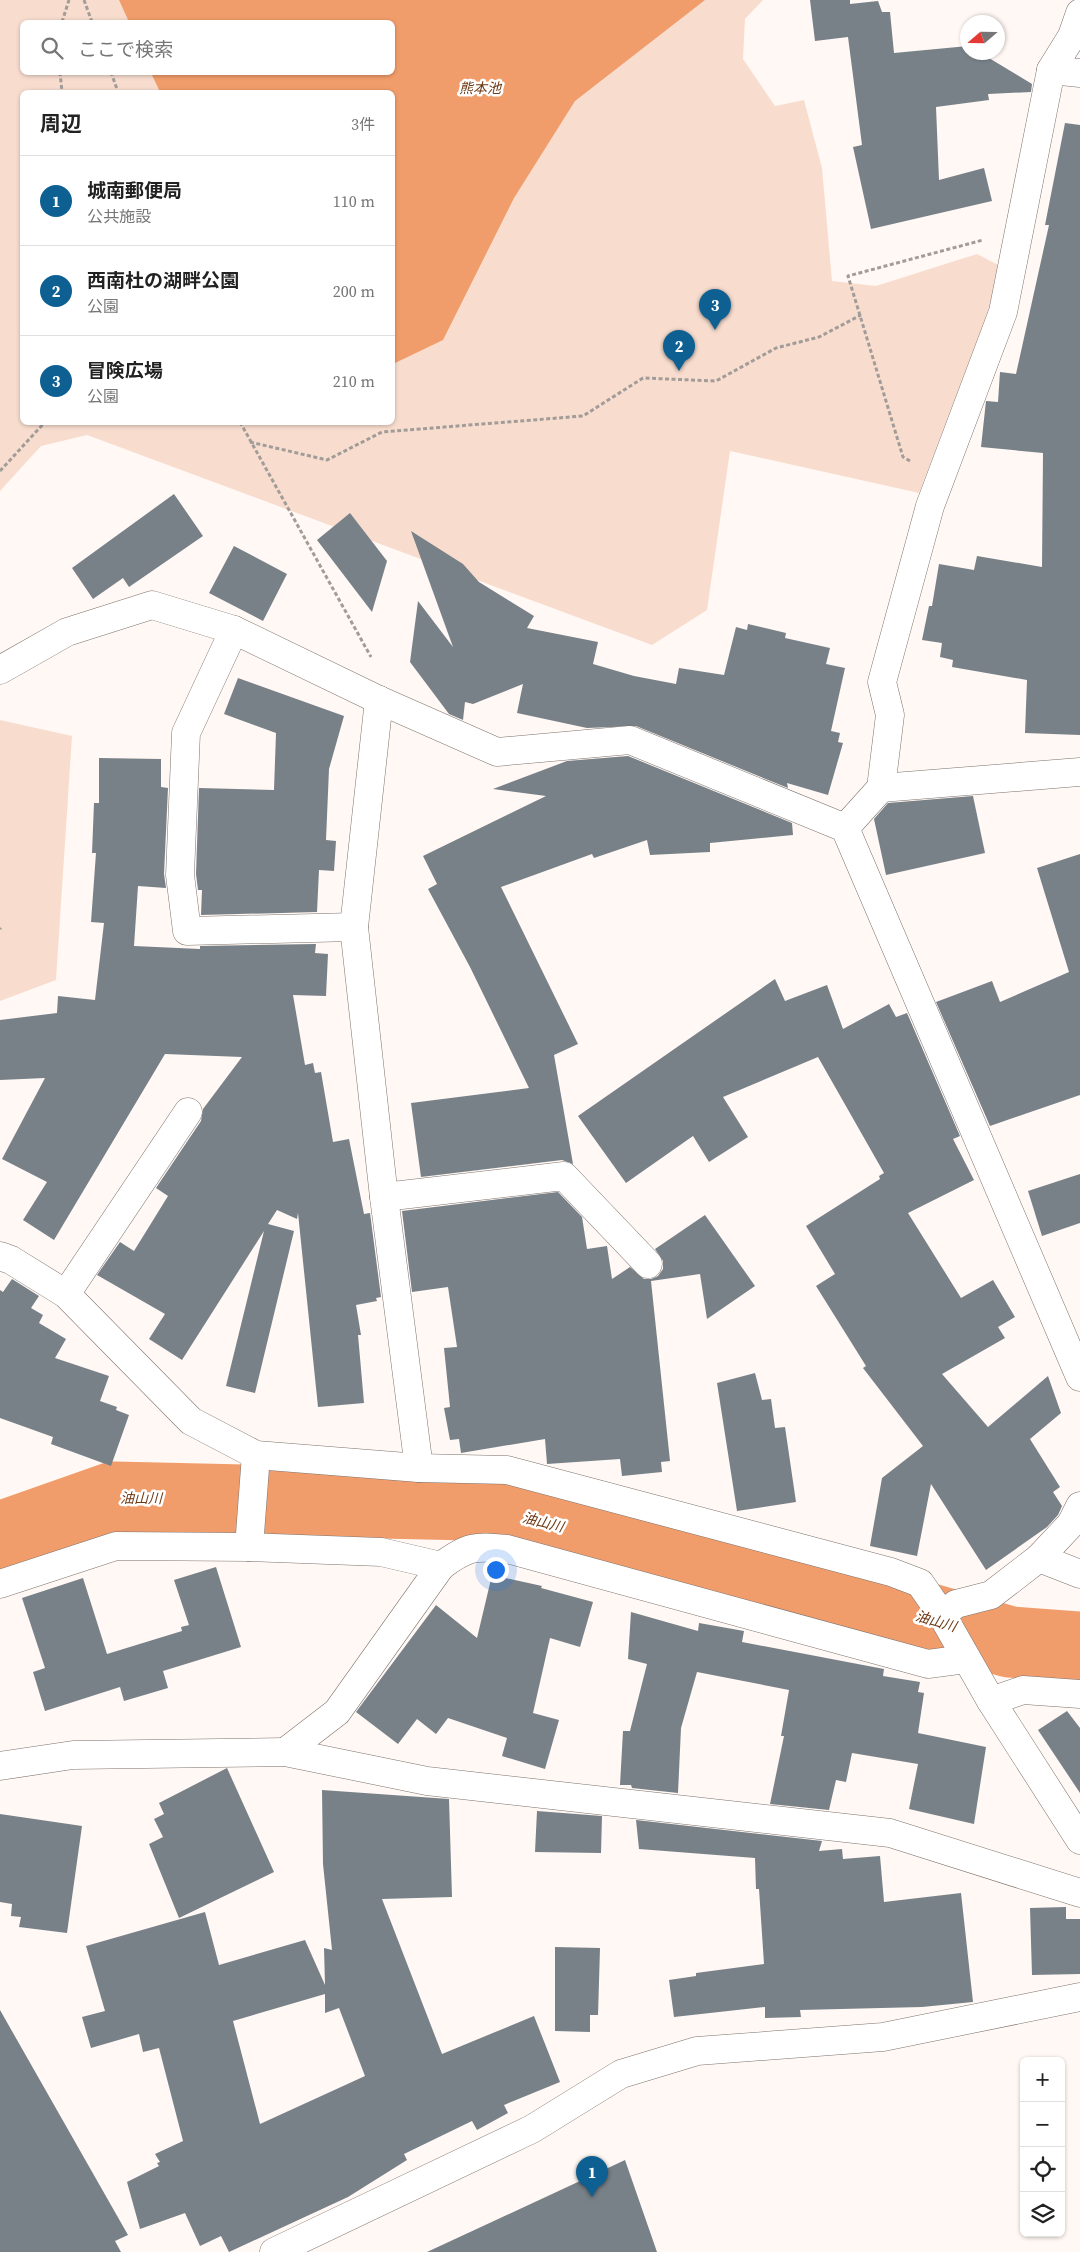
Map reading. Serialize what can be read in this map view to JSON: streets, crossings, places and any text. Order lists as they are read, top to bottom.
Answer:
{
  "water": ["熊本池", "油山川"],
  "north": "left",
  "page": {
    "search": "ここで検索",
    "heading": ["周辺", "3件"],
    "list": [
      {
        "mark": "1",
        "name": "城南郵便局",
        "note": "公共施設",
        "value": "110 m"
      },
      {
        "mark": "2",
        "name": "西南杜の湖畔公園",
        "note": "公園",
        "value": "200 m"
      },
      {
        "mark": "3",
        "name": "冒険広場",
        "note": "公園",
        "value": "210 m"
      }
    ],
    "pins": ["3", "2", "1"],
    "map_buttons": ["+", "−"]
  }
}
